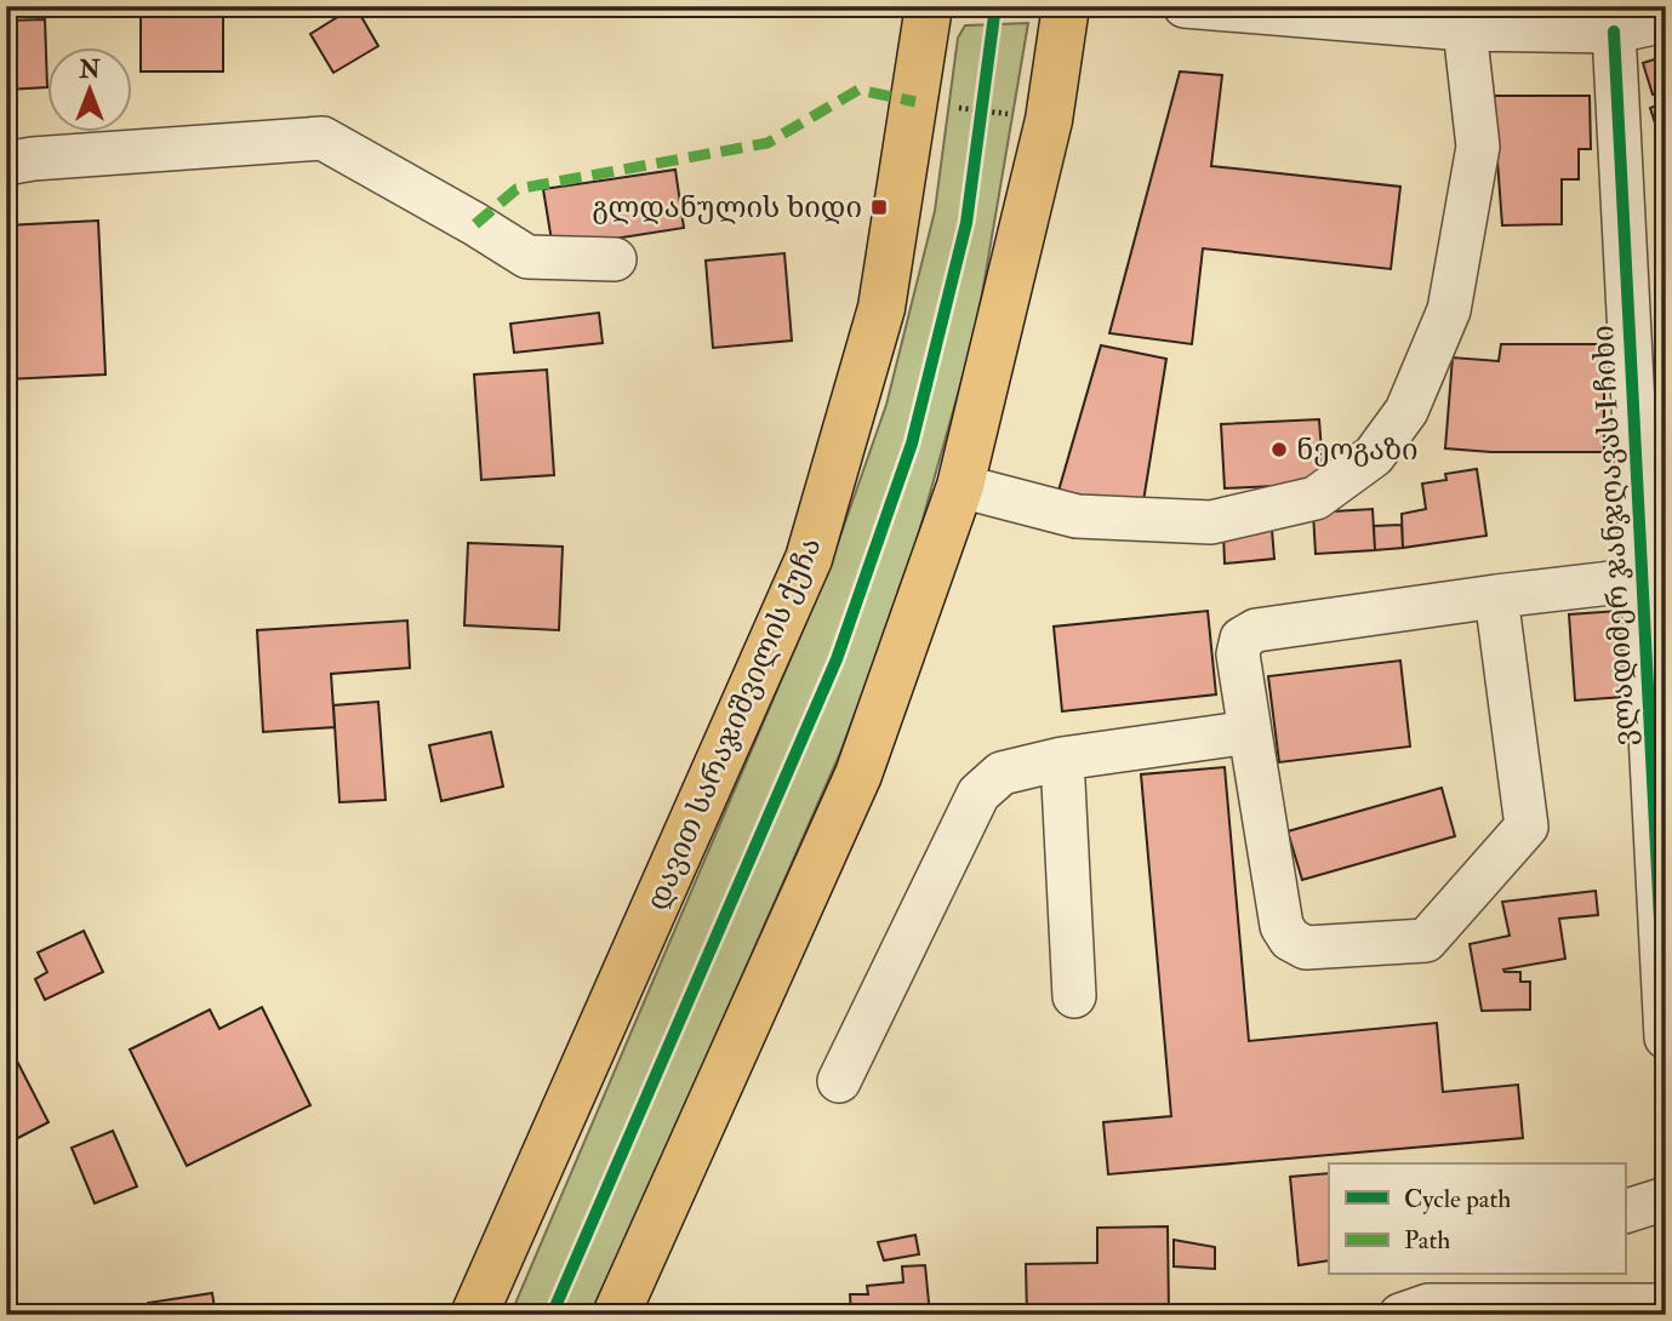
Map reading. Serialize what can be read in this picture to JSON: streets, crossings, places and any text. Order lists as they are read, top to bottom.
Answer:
{
  "streets": {
    "main road": ["დავით სარაჯიშვილის ქუჩა"],
    "street": ["ვლადიმერ ჯანჯღავას I ჩიხი"]
  },
  "places": {
    "transit": ["გლდანულის ხიდი"],
    "other": ["ნეოგაზი"]
  },
  "legend": ["Cycle path", "Path"],
  "north": "top"
}
